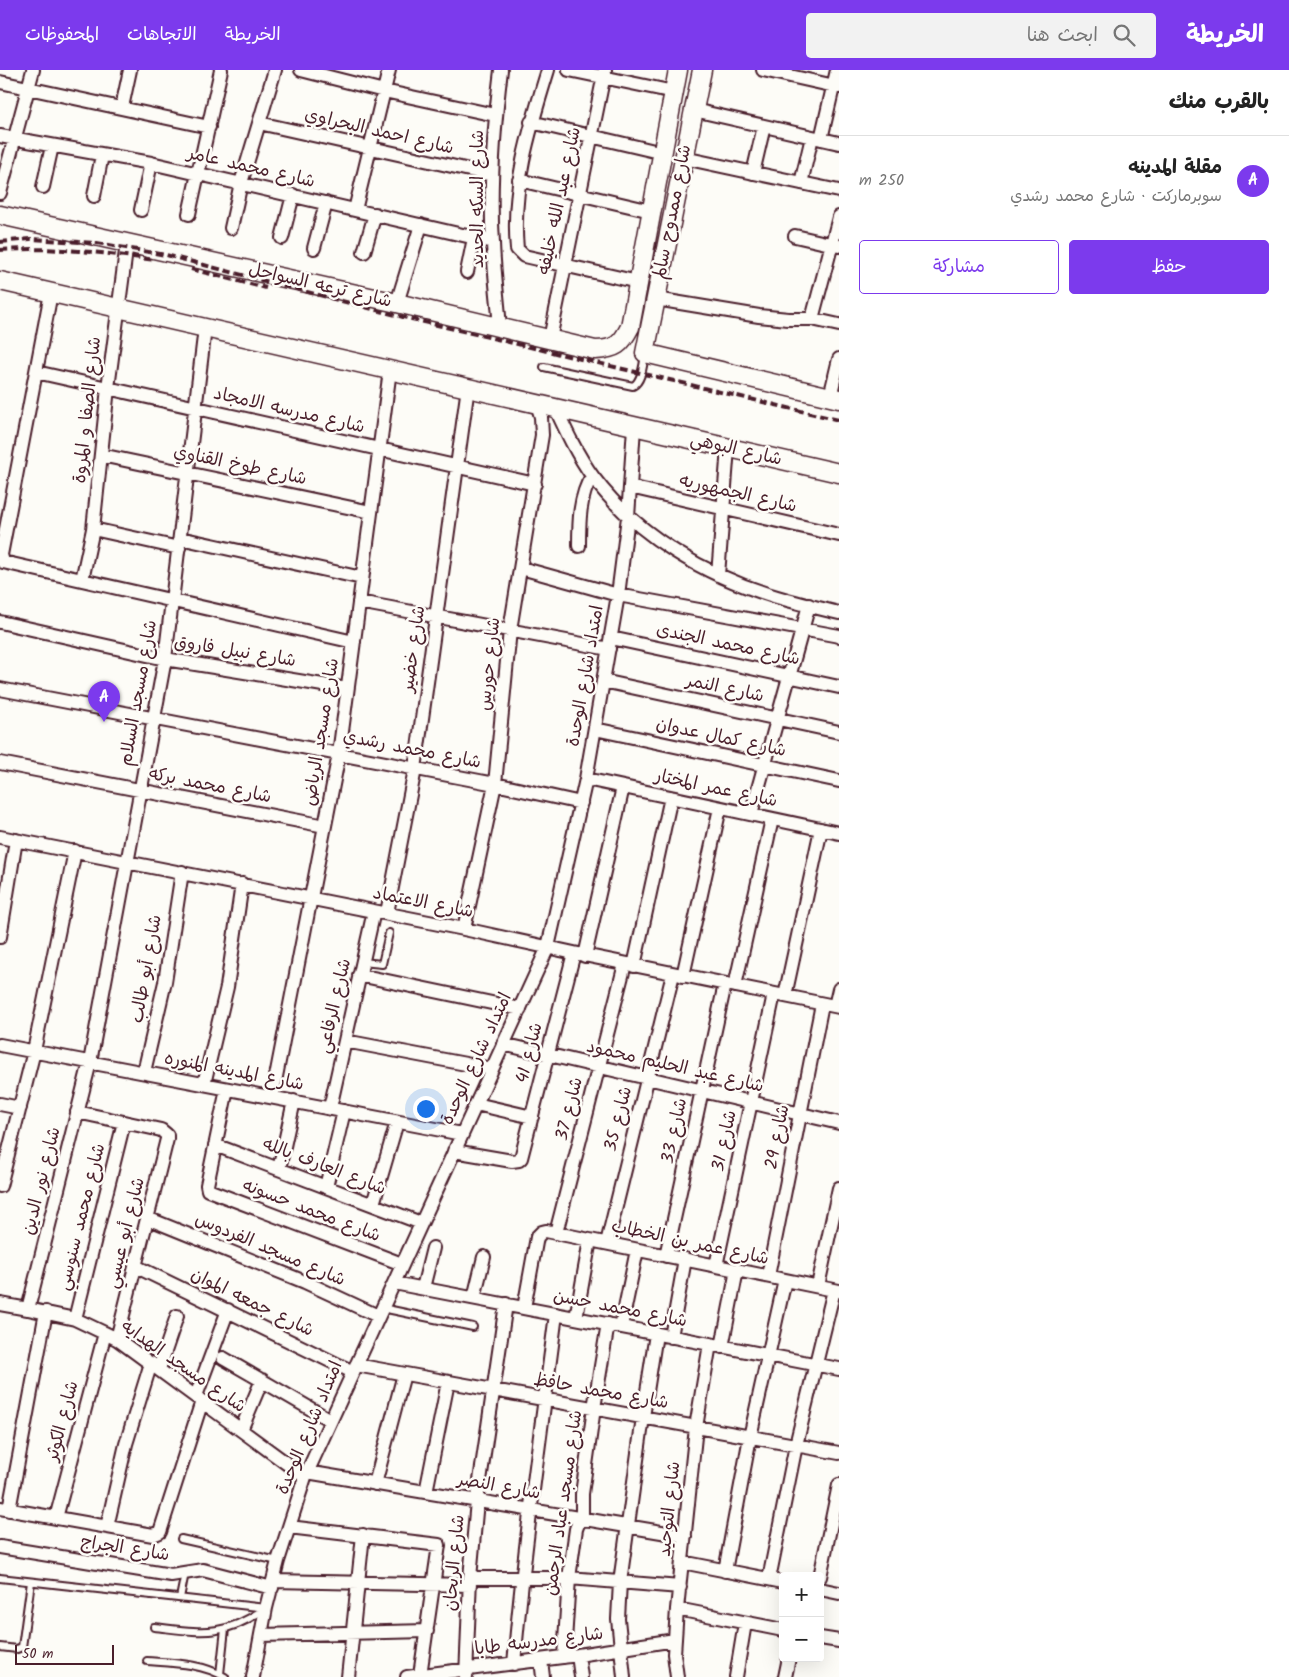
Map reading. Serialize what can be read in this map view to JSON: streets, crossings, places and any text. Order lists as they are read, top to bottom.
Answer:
{
  "streets": {
    "main road": ["شارع ممدوح سالم", "شارع ترعه السواحل", "شارع البوهي"],
    "street": [
      "شارع احمد البحراوي",
      "شارع محمد عامر",
      "شارع السكه الحديد",
      "شارع عبد الله خليفه",
      "شارع الصفا و المروة",
      "شارع مدرسه الامجاد",
      "شارع طوخ القناوي",
      "شارع الجمهوريه",
      "شارع محمد الجندى",
      "شارع خضير",
      "شارع نبيل فاروق",
      "شارع حورس",
      "امتداد شارع الوحدة",
      "شارع النمر",
      "شارع مسجد السلام",
      "شارع مسجد الرياض",
      "شارع كمال عدوان",
      "شارع محمد رشدي",
      "شارع محمد بركه",
      "شارع عمر المختار",
      "شارع الاعتماد",
      "شارع أبو طالب",
      "شارع الرفاعي",
      "شارع 41",
      "شارع عبد الحليم محمود",
      "شارع المدينه المنوره",
      "شارع 37",
      "شارع 35",
      "شارع 33",
      "شارع 29",
      "شارع 31",
      "شارع العارف بالله",
      "شارع نور الدين",
      "شارع محمد حسونه",
      "شارع محمد سنوسي",
      "شارع أبو عيسي",
      "شارع عمر بن الخطاب",
      "شارع مسجد الفردوس",
      "شارع جمعه الموان",
      "شارع محمد حسن",
      "شارع مسجد الهدايه",
      "شارع محمد حافظ",
      "شارع الكوثر",
      "شارع النصر",
      "شارع مسجد عباد الرحمن",
      "شارع التوحيد",
      "شارع الجراج",
      "شارع الريحان",
      "شارع مدرسه طابا"
    ]
  },
  "crossings": [
    ["شارع احمد البحراوي", "شارع السكه الحديد"],
    ["شارع محمد عامر", "شارع السكه الحديد"],
    ["شارع السكه الحديد", "شارع ترعه السواحل"],
    ["شارع عبد الله خليفه", "شارع ترعه السواحل"],
    ["شارع ممدوح سالم", "شارع ترعه السواحل"],
    ["شارع ترعه السواحل", "شارع الصفا و المروة"],
    ["شارع الصفا و المروة", "شارع مدرسه الامجاد"],
    ["شارع الصفا و المروة", "شارع طوخ القناوي"],
    ["شارع مدرسه الامجاد", "شارع خضير"],
    ["شارع مدرسه الامجاد", "شارع حورس"],
    ["شارع مدرسه الامجاد", "شارع مسجد السلام"],
    ["شارع مدرسه الامجاد", "شارع مسجد الرياض"],
    ["شارع البوهي", "امتداد شارع الوحدة"],
    ["شارع طوخ القناوي", "شارع مسجد السلام"],
    ["شارع طوخ القناوي", "شارع مسجد الرياض"],
    ["شارع الجمهوريه", "امتداد شارع الوحدة"],
    ["شارع محمد الجندى", "شارع خضير"],
    ["شارع محمد الجندى", "شارع حورس"],
    ["شارع محمد الجندى", "امتداد شارع الوحدة"],
    ["شارع محمد الجندى", "شارع مسجد الرياض"],
    ["شارع خضير", "شارع محمد رشدي"],
    ["شارع خضير", "شارع الاعتماد"],
    ["شارع نبيل فاروق", "شارع مسجد السلام"],
    ["شارع نبيل فاروق", "شارع مسجد الرياض"],
    ["شارع حورس", "شارع محمد رشدي"],
    ["شارع حورس", "شارع الاعتماد"],
    ["امتداد شارع الوحدة", "شارع النمر"],
    ["امتداد شارع الوحدة", "شارع كمال عدوان"],
    ["امتداد شارع الوحدة", "شارع محمد رشدي"],
    ["امتداد شارع الوحدة", "شارع عمر المختار"],
    ["امتداد شارع الوحدة", "شارع الاعتماد"],
    ["امتداد شارع الوحدة", "شارع 41"],
    ["امتداد شارع الوحدة", "شارع عبد الحليم محمود"],
    ["امتداد شارع الوحدة", "شارع المدينه المنوره"],
    ["امتداد شارع الوحدة", "شارع العارف بالله"],
    ["امتداد شارع الوحدة", "شارع محمد حسونه"],
    ["امتداد شارع الوحدة", "شارع مسجد الفردوس"],
    ["امتداد شارع الوحدة", "شارع جمعه الموان"],
    ["امتداد شارع الوحدة", "شارع محمد حسن"],
    ["امتداد شارع الوحدة", "شارع مسجد الهدايه"],
    ["امتداد شارع الوحدة", "شارع محمد حافظ"],
    ["امتداد شارع الوحدة", "شارع النصر"],
    ["امتداد شارع الوحدة", "شارع الجراج"],
    ["شارع مسجد السلام", "شارع محمد رشدي"],
    ["شارع مسجد السلام", "شارع محمد بركه"],
    ["شارع مسجد السلام", "شارع الاعتماد"],
    ["شارع مسجد السلام", "شارع المدينه المنوره"],
    ["شارع مسجد السلام", "شارع نور الدين"],
    ["شارع مسجد الرياض", "شارع محمد رشدي"],
    ["شارع مسجد الرياض", "شارع محمد بركه"],
    ["شارع مسجد الرياض", "شارع الاعتماد"],
    ["شارع مسجد الرياض", "شارع المدينه المنوره"],
    ["شارع عمر المختار", "شارع 41"],
    ["شارع عمر المختار", "شارع 37"],
    ["شارع عمر المختار", "شارع 35"],
    ["شارع عمر المختار", "شارع 33"],
    ["شارع عمر المختار", "شارع 31"],
    ["شارع الاعتماد", "شارع أبو طالب"],
    ["شارع الاعتماد", "شارع الرفاعي"],
    ["شارع الاعتماد", "شارع 41"],
    ["شارع الاعتماد", "شارع 37"],
    ["شارع الاعتماد", "شارع 35"],
    ["شارع الاعتماد", "شارع 33"],
    ["شارع الاعتماد", "شارع 29"],
    ["شارع الاعتماد", "شارع 31"],
    ["شارع أبو طالب", "شارع المدينه المنوره"],
    ["شارع الرفاعي", "شارع المدينه المنوره"],
    ["شارع 41", "شارع عبد الحليم محمود"],
    ["شارع عبد الحليم محمود", "شارع 37"],
    ["شارع عبد الحليم محمود", "شارع 35"],
    ["شارع عبد الحليم محمود", "شارع 33"],
    ["شارع عبد الحليم محمود", "شارع 29"],
    ["شارع عبد الحليم محمود", "شارع 31"],
    ["شارع المدينه المنوره", "شارع نور الدين"],
    ["شارع 37", "شارع عمر بن الخطاب"],
    ["شارع 35", "شارع عمر بن الخطاب"],
    ["شارع 33", "شارع عمر بن الخطاب"],
    ["شارع 29", "شارع عمر بن الخطاب"],
    ["شارع 31", "شارع عمر بن الخطاب"],
    ["شارع العارف بالله", "شارع محمد حسونه"],
    ["شارع نور الدين", "شارع مسجد الهدايه"],
    ["شارع محمد سنوسي", "شارع أبو عيسي"],
    ["شارع محمد سنوسي", "شارع مسجد الهدايه"],
    ["شارع أبو عيسي", "شارع مسجد الفردوس"],
    ["شارع أبو عيسي", "شارع جمعه الموان"],
    ["شارع أبو عيسي", "شارع مسجد الهدايه"],
    ["شارع عمر بن الخطاب", "شارع محمد حسن"],
    ["شارع عمر بن الخطاب", "شارع التوحيد"],
    ["شارع جمعه الموان", "شارع محمد حافظ"],
    ["شارع محمد حسن", "شارع مسجد عباد الرحمن"],
    ["شارع محمد حسن", "شارع التوحيد"],
    ["شارع محمد حسن", "شارع الريحان"],
    ["شارع مسجد الهدايه", "شارع الكوثر"],
    ["شارع مسجد الهدايه", "شارع النصر"],
    ["شارع محمد حافظ", "شارع مسجد عباد الرحمن"],
    ["شارع محمد حافظ", "شارع التوحيد"],
    ["شارع محمد حافظ", "شارع الريحان"],
    ["شارع النصر", "شارع مسجد عباد الرحمن"],
    ["شارع النصر", "شارع التوحيد"],
    ["شارع النصر", "شارع الريحان"],
    ["شارع مسجد عباد الرحمن", "شارع الجراج"],
    ["شارع مسجد عباد الرحمن", "شارع مدرسه طابا"],
    ["شارع التوحيد", "شارع الجراج"],
    ["شارع التوحيد", "شارع مدرسه طابا"],
    ["شارع الجراج", "شارع الريحان"],
    ["شارع الريحان", "شارع مدرسه طابا"]
  ],
  "scale_bar": "50 m",
  "page": {
    "header": "الخريطة",
    "search": "ابحث هنا",
    "nav": ["الخريطة", "الاتجاهات", "المحفوظات"],
    "heading": "بالقرب منك",
    "list": [
      {
        "mark": "A",
        "name": "مقلة المدينه",
        "note": "سوبرماركت · شارع محمد رشدي",
        "value": "250 m"
      }
    ],
    "buttons": ["حفظ", "مشاركة"],
    "pins": "A",
    "map_buttons": ["+", "−"],
    "scale": "50 m"
  }
}
